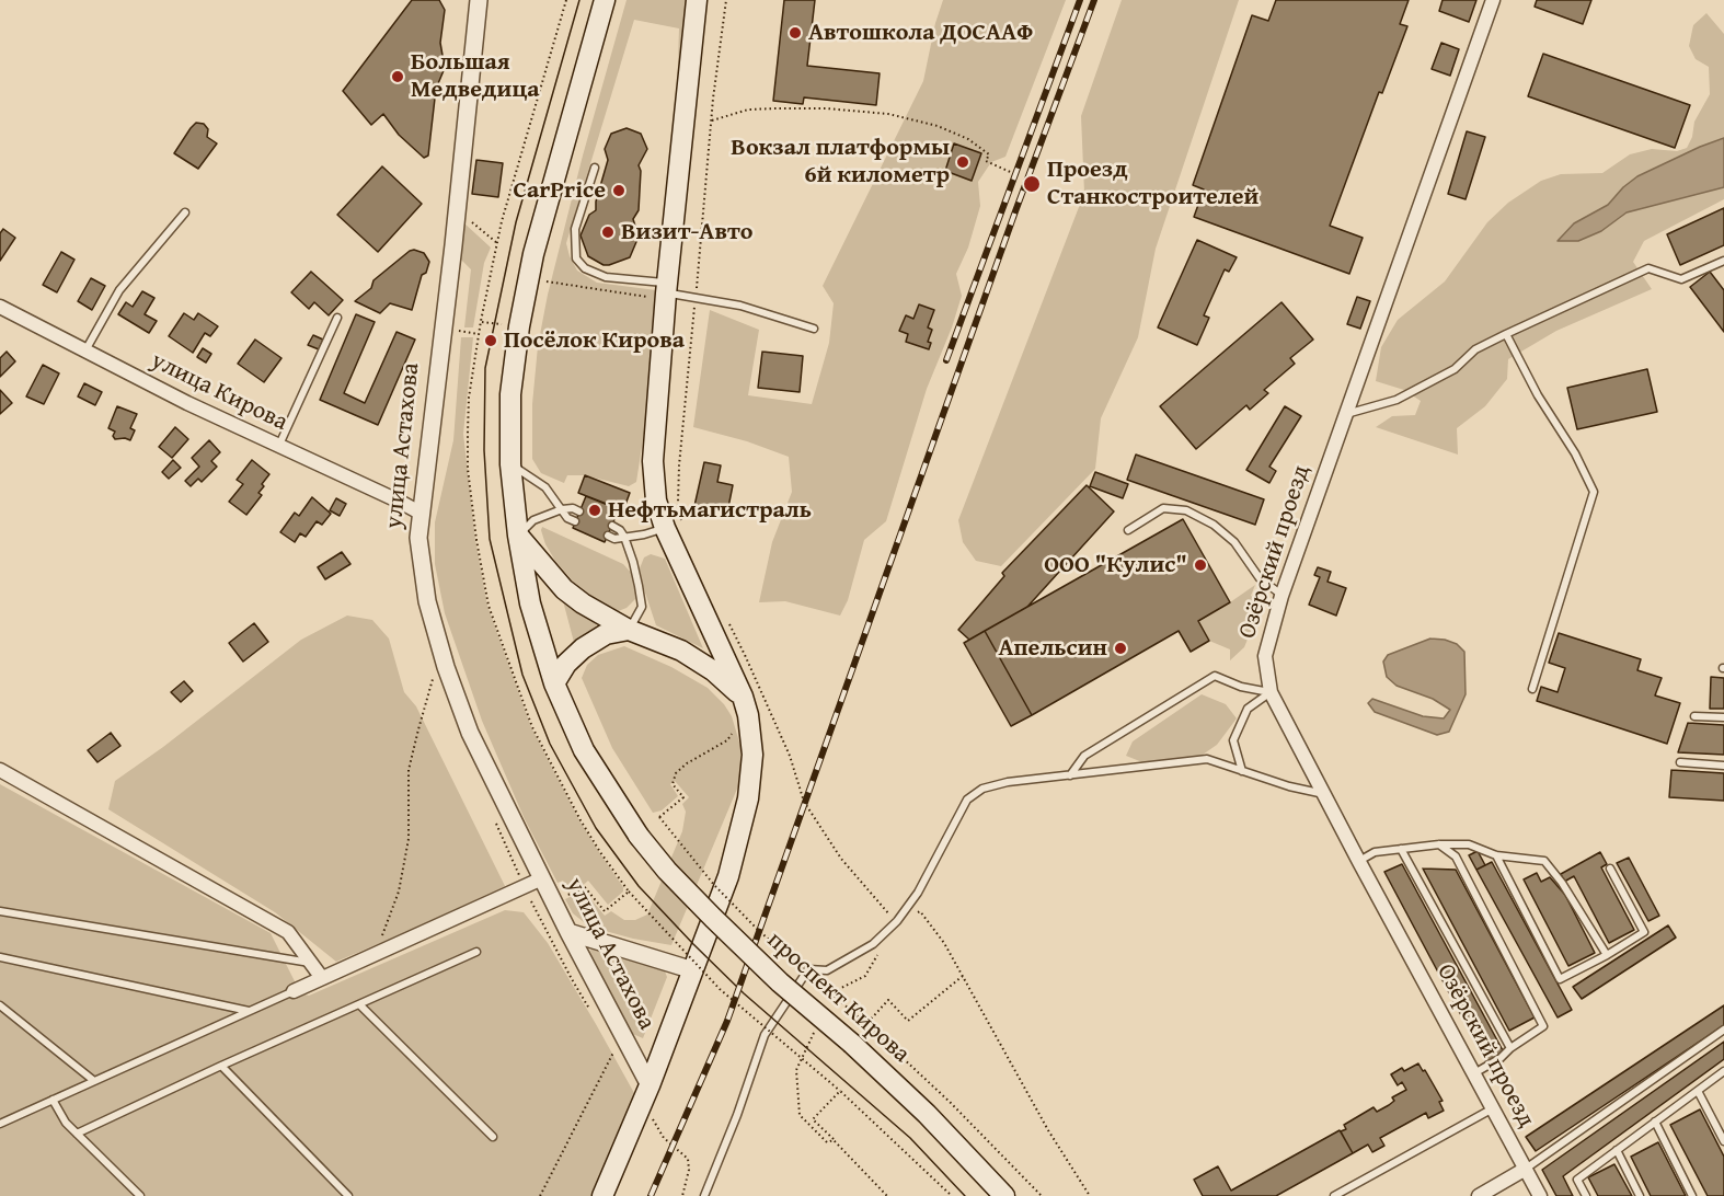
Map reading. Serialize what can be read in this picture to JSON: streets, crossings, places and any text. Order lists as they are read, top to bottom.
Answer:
{
  "streets": {
    "main road": ["проспект Кирова"],
    "street": ["улица Кирова", "улица Астахова", "Озёрский проезд"]
  },
  "crossings": [
    ["улица Кирова", "улица Астахова"]
  ],
  "places": [
    "Автошкола ДОСААФ",
    "Большая Медведица",
    "Вокзал платформы 6й километр",
    "Проезд Станкостроителей",
    "CarPrice",
    "Визит-Авто",
    "Посёлок Кирова",
    "Нефтьмагистраль",
    "ООО \"Кулис\"",
    "Апельсин"
  ]
}
